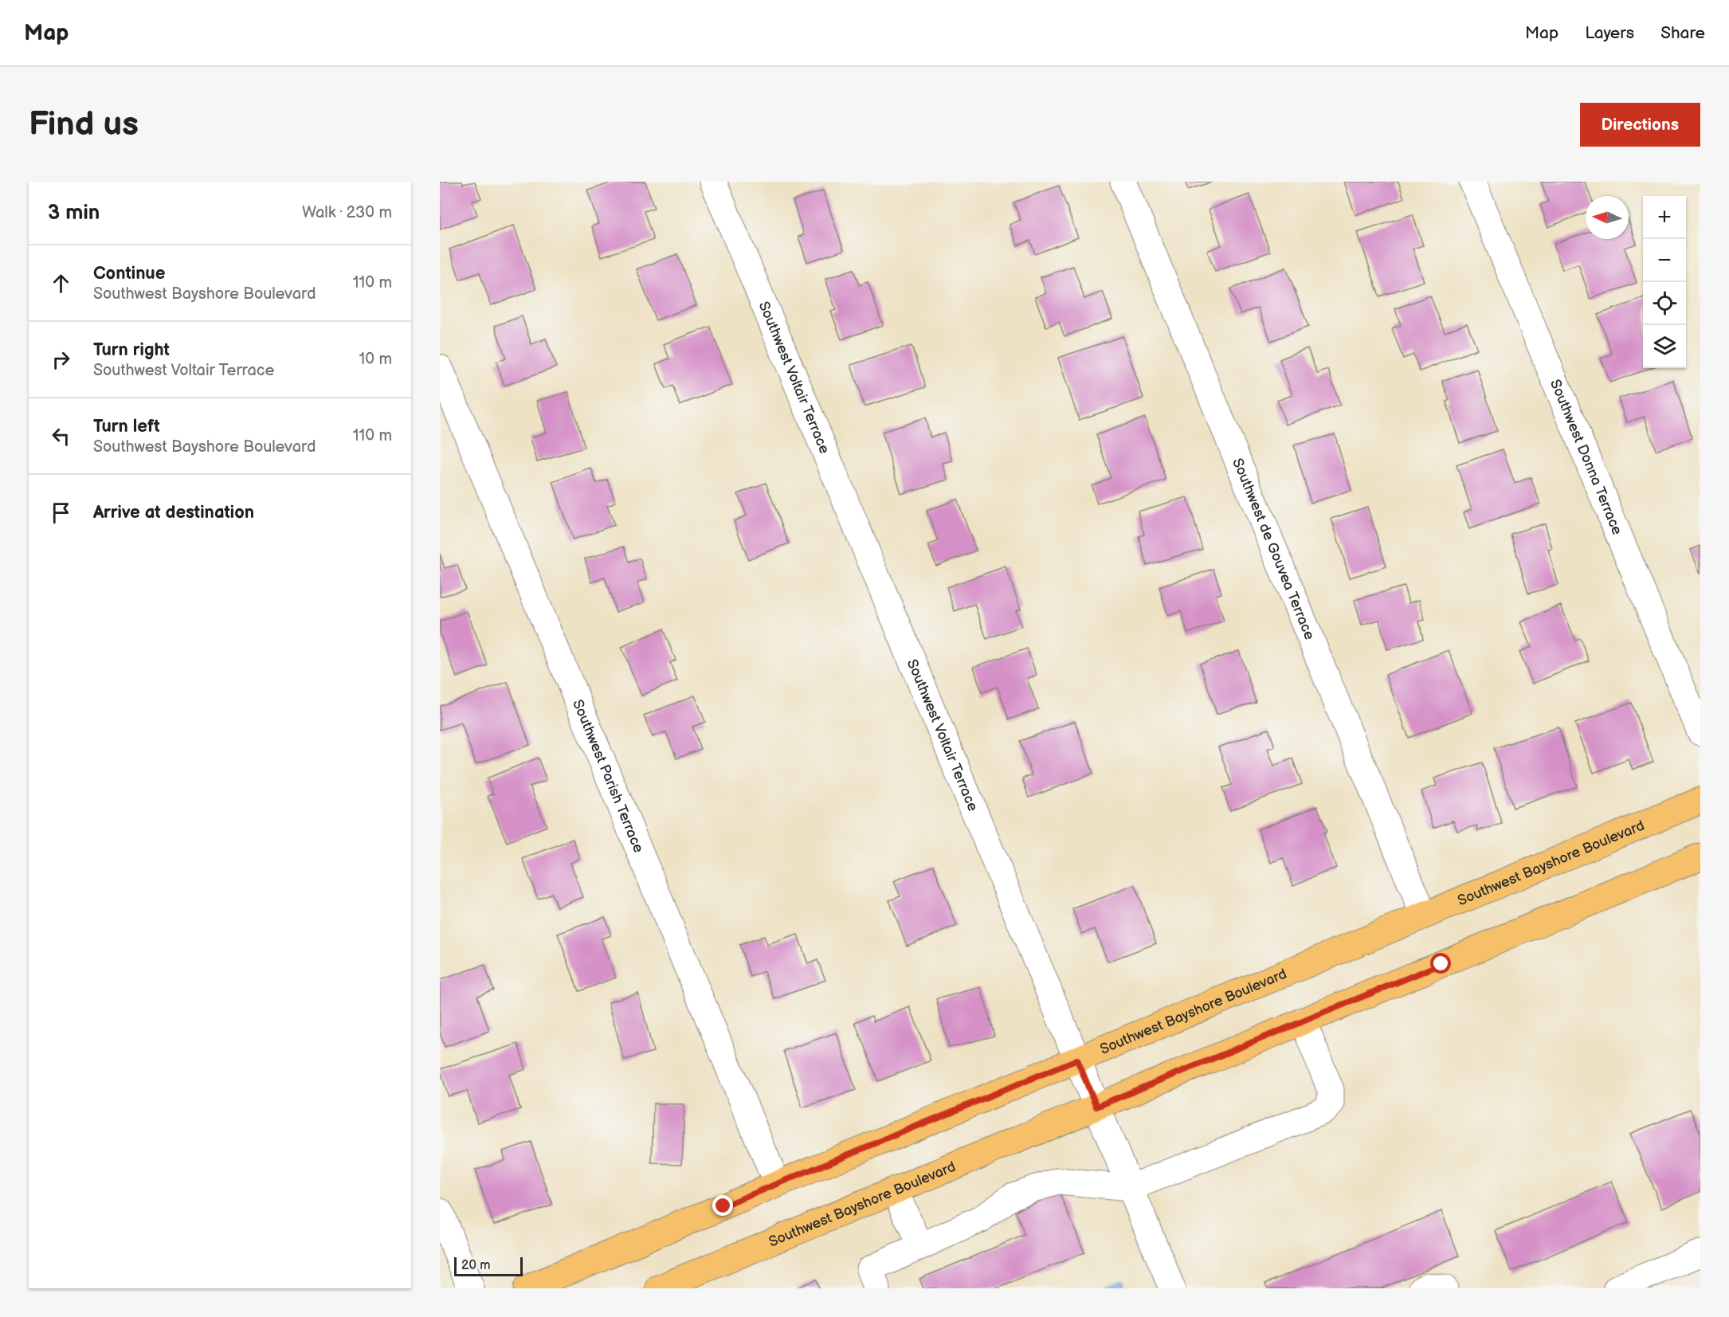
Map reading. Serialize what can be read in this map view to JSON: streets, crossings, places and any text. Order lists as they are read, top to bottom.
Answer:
{
  "streets": {
    "main road": ["Southwest Bayshore Boulevard"],
    "street": [
      "Southwest Voltair Terrace",
      "Southwest Donna Terrace",
      "Southwest de Gouvea Terrace",
      "Southwest Parish Terrace"
    ]
  },
  "crossings": [
    ["Southwest Voltair Terrace", "Southwest Bayshore Boulevard"],
    ["Southwest de Gouvea Terrace", "Southwest Bayshore Boulevard"],
    ["Southwest Parish Terrace", "Southwest Bayshore Boulevard"]
  ],
  "scale_bar": "20 m",
  "north": "left",
  "page": {
    "header": "Map",
    "nav": ["Map", "Layers", "Share"],
    "buttons": "Directions",
    "title": "Find us",
    "heading": ["3 min", "Walk · 230 m"],
    "map_buttons": ["+", "−"],
    "list": [
      ["Continue", "Southwest Bayshore Boulevard", "110 m"],
      ["Turn right", "Southwest Voltair Terrace", "10 m"],
      ["Turn left", "Southwest Bayshore Boulevard", "110 m"],
      "Arrive at destination"
    ],
    "scale": "20 m"
  }
}
